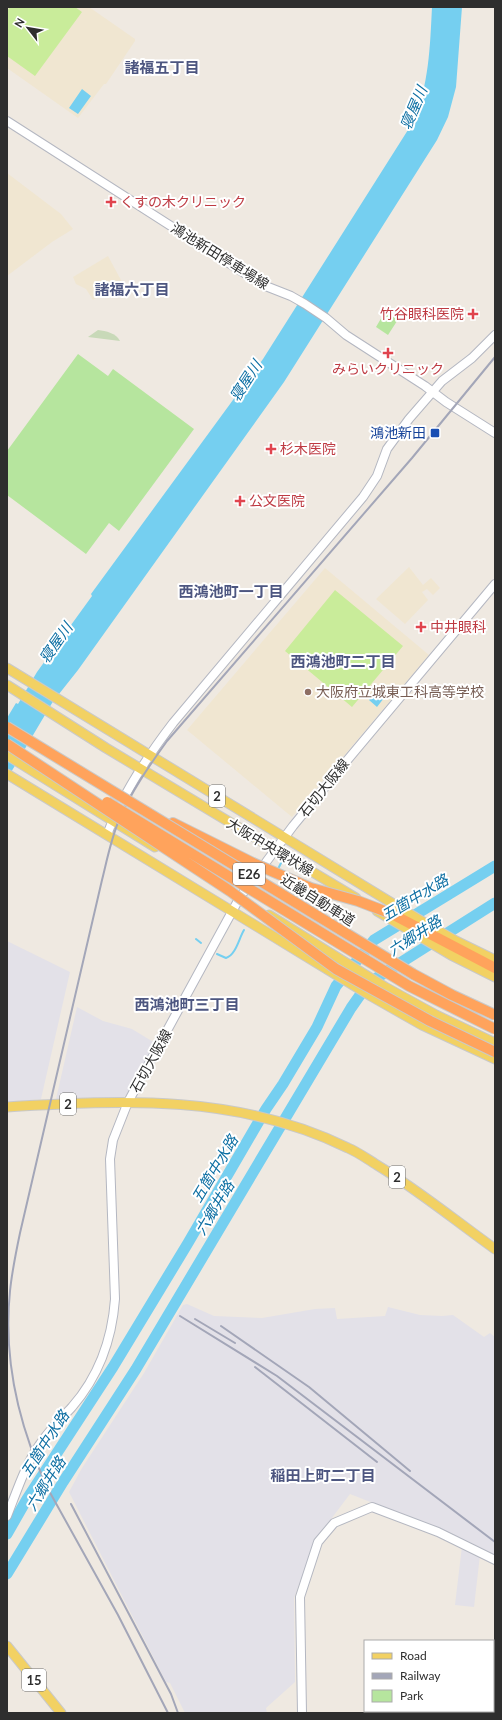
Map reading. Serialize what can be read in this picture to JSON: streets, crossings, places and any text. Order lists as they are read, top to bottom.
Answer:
{
  "streets": {
    "highway": ["E26", "近畿自動車道"],
    "main road": [
      "鴻池新田停車場線",
      "石切大阪線",
      "2",
      "大阪中央環状線",
      "15"
    ]
  },
  "crossings": [
    ["石切大阪線", "2"],
    ["石切大阪線", "大阪中央環状線"]
  ],
  "districts": [
    "諸福五丁目",
    "諸福六丁目",
    "西鴻池町一丁目",
    "西鴻池町二丁目",
    "西鴻池町三丁目",
    "稲田上町二丁目"
  ],
  "water": ["寝屋川", "五箇中水路", "六郷井路"],
  "places": {
    "health": [
      "くすの木クリニック",
      "竹谷眼科医院",
      "みらいクリニック",
      "杉木医院",
      "公文医院",
      "中井眼科"
    ],
    "transit": ["鴻池新田"],
    "other": ["大阪府立城東工科高等学校"]
  },
  "legend": ["Road", "Railway", "Park"],
  "north": "top left"
}
